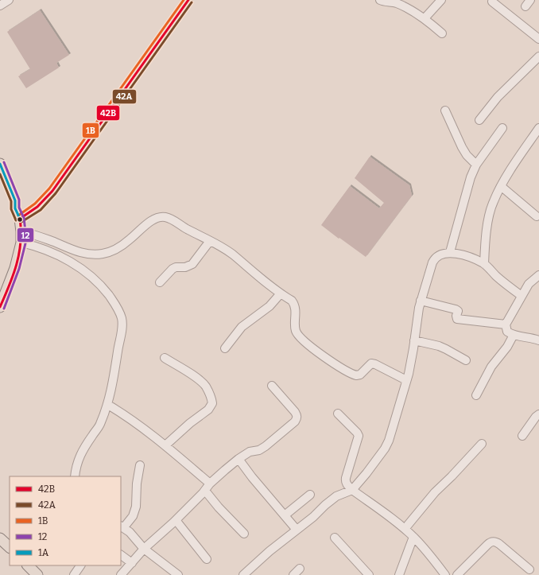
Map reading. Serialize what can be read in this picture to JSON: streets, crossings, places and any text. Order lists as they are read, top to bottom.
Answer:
{
  "lines": [
    "transit line 42B",
    "transit line 1B",
    "transit line 42A",
    "transit line 12",
    "transit line 1A"
  ],
  "legend": [
    "42B",
    "42A",
    "1B",
    "12",
    "1A"
  ]
}
